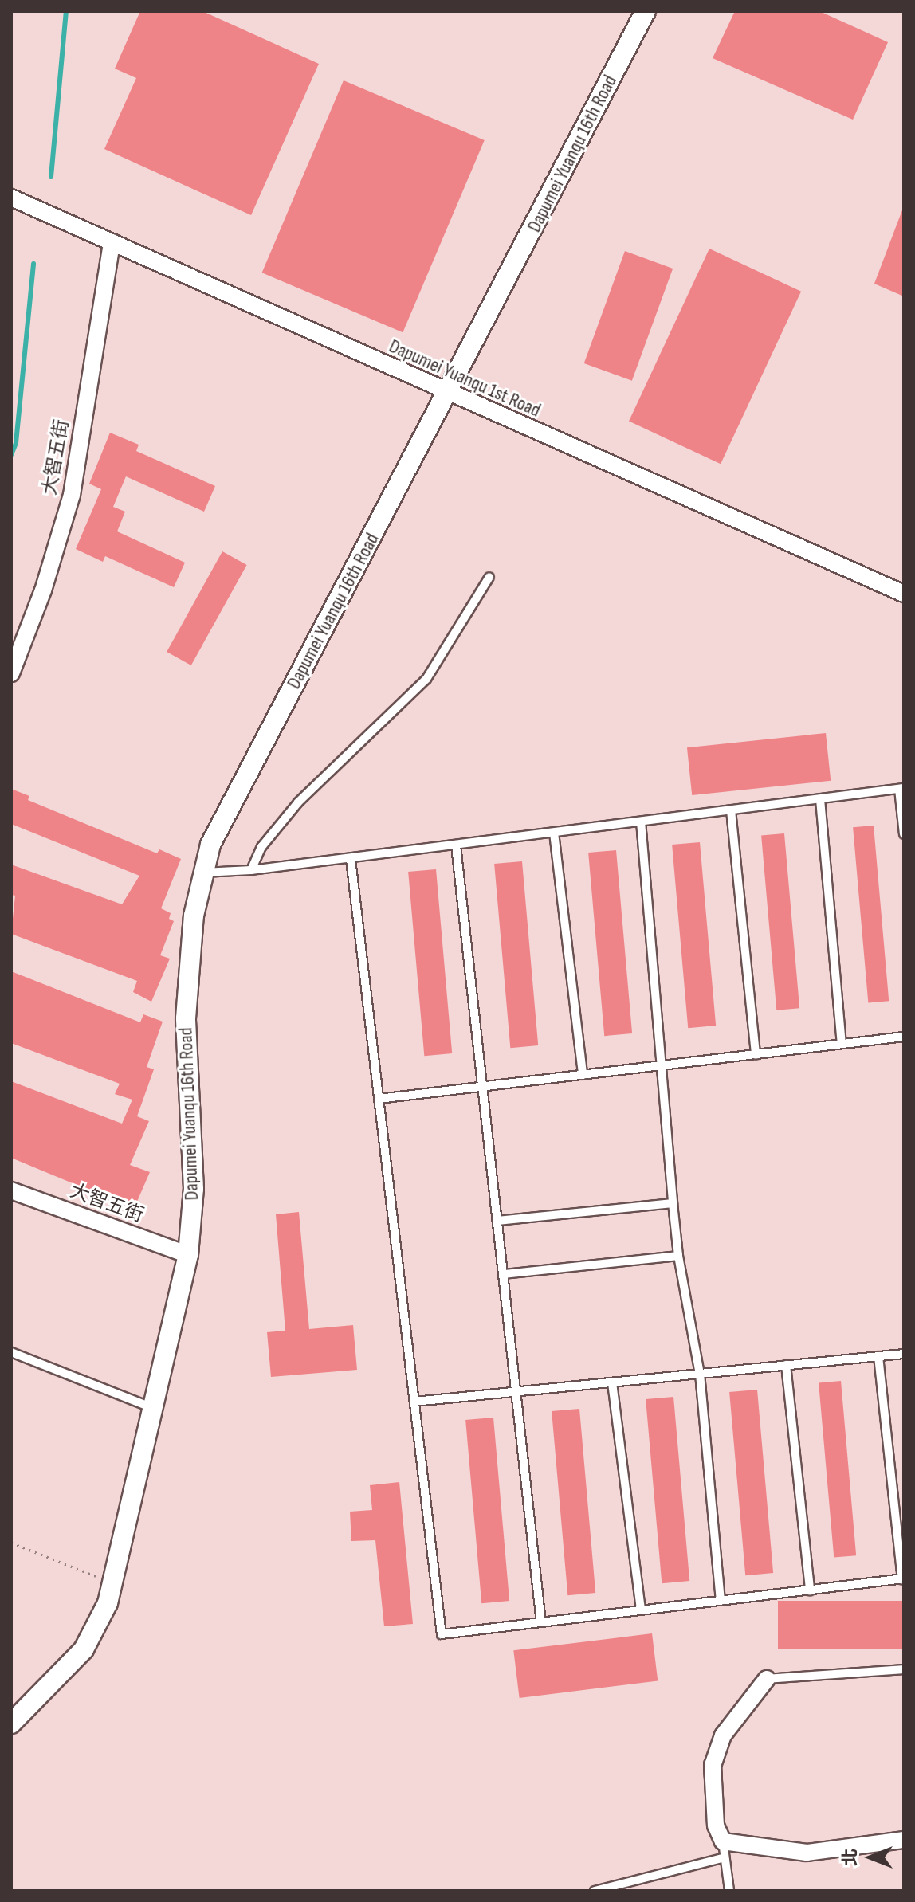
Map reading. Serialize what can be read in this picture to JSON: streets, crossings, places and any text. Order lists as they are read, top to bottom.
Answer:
{
  "streets": {
    "street": ["Dapumei Yuanqu 16th Road", "Dapumei Yuanqu 1st Road", "大智五街"]
  },
  "crossings": [
    ["Dapumei Yuanqu 16th Road", "Dapumei Yuanqu 1st Road"],
    ["Dapumei Yuanqu 16th Road", "大智五街"],
    ["Dapumei Yuanqu 1st Road", "大智五街"]
  ],
  "north": "left"
}
